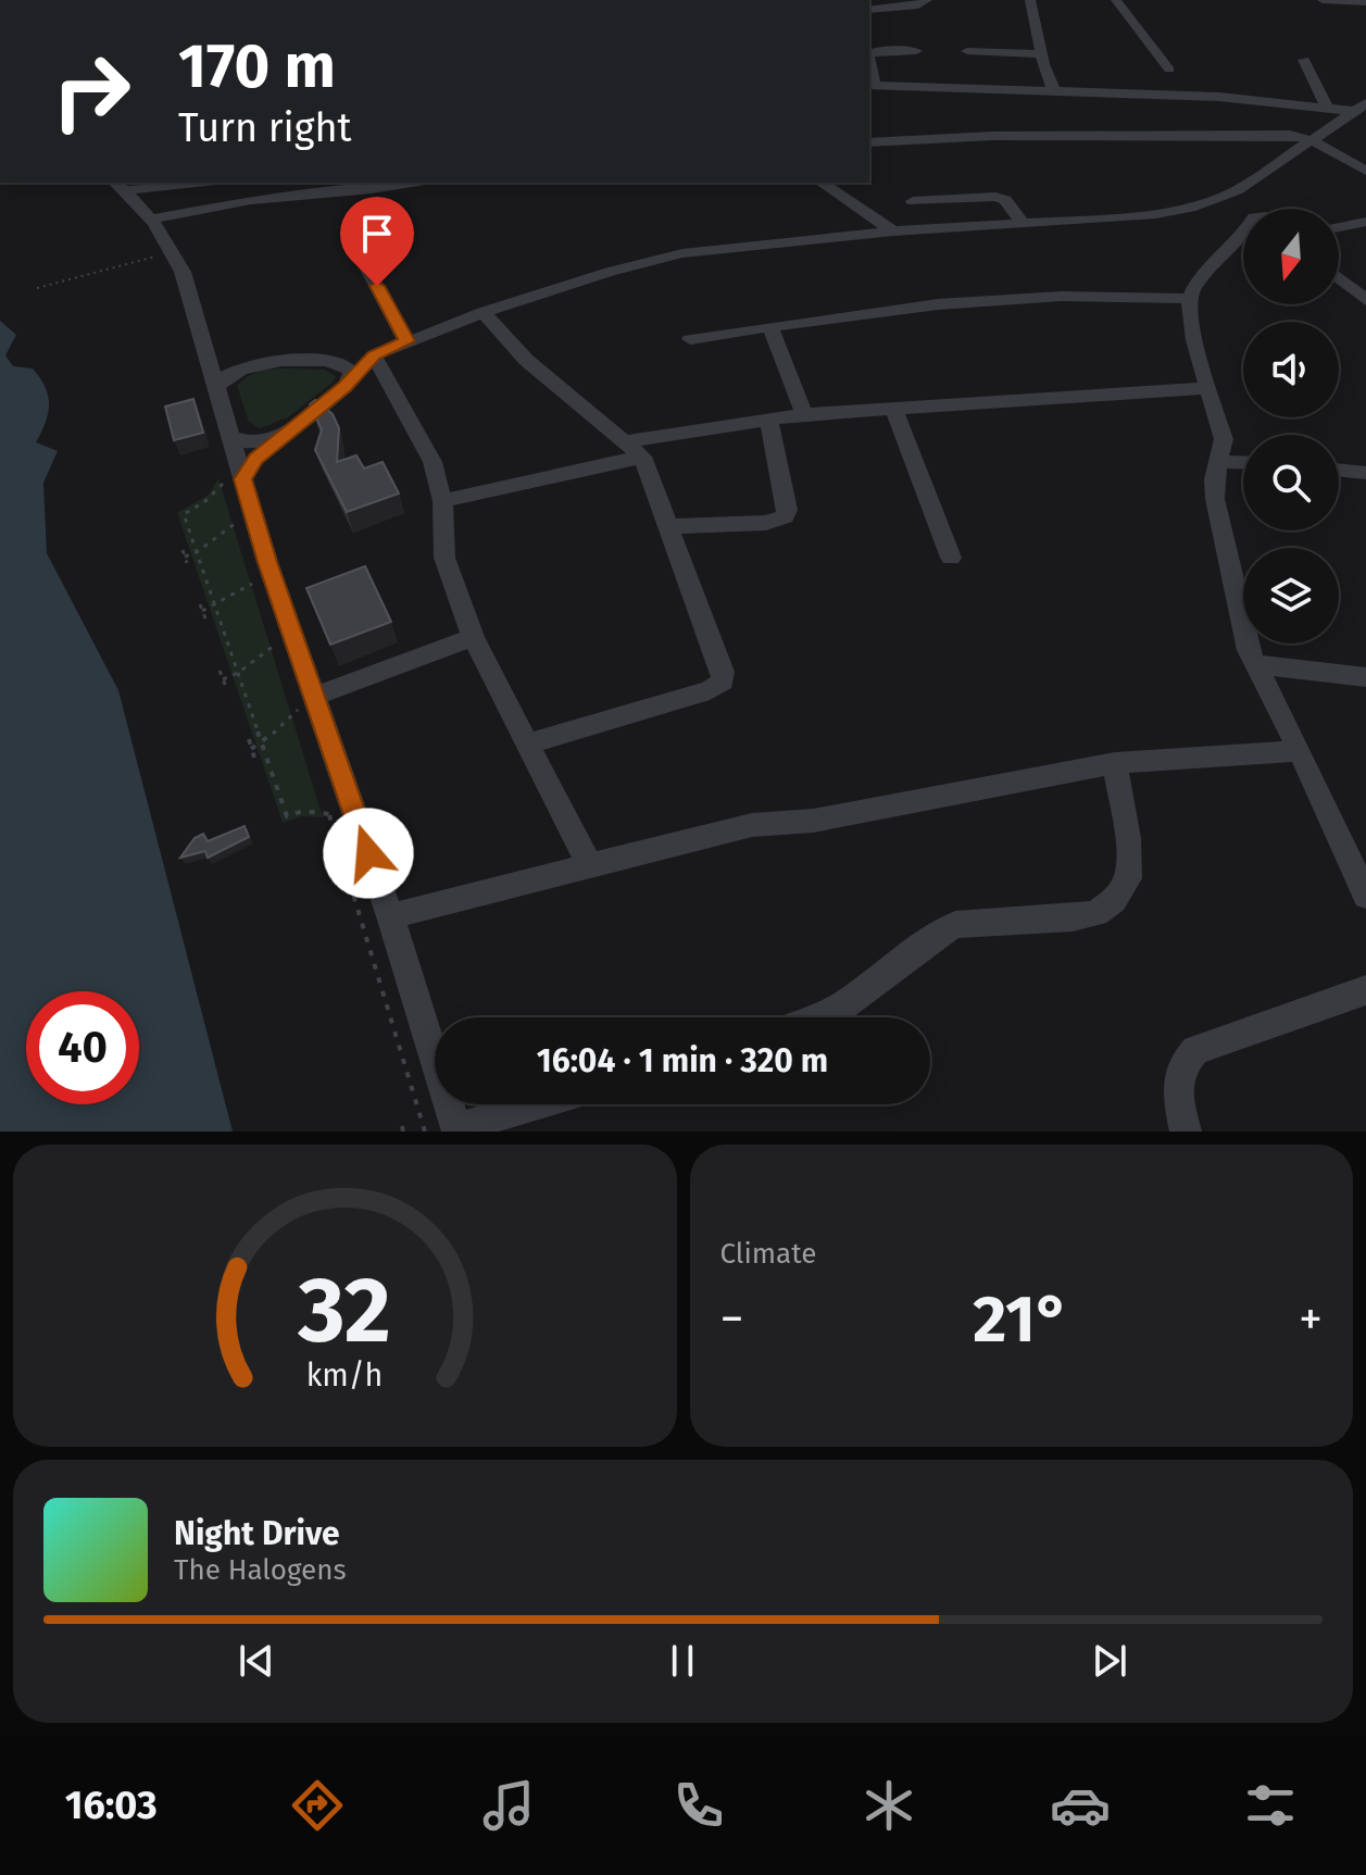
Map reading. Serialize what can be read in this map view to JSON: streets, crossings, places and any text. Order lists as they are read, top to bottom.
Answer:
{
  "north": "bottom",
  "page": {
    "turn": ["170 m", "Turn right"],
    "limit": "40",
    "trip": "16:04 · 1 min · 320 m",
    "tile": "Climate",
    "heat": ["−", "21°", "+"],
    "song": ["Night Drive", "The Halogens"],
    "tabs": "16:03",
    "gauge": ["32", "km/h"]
  }
}
